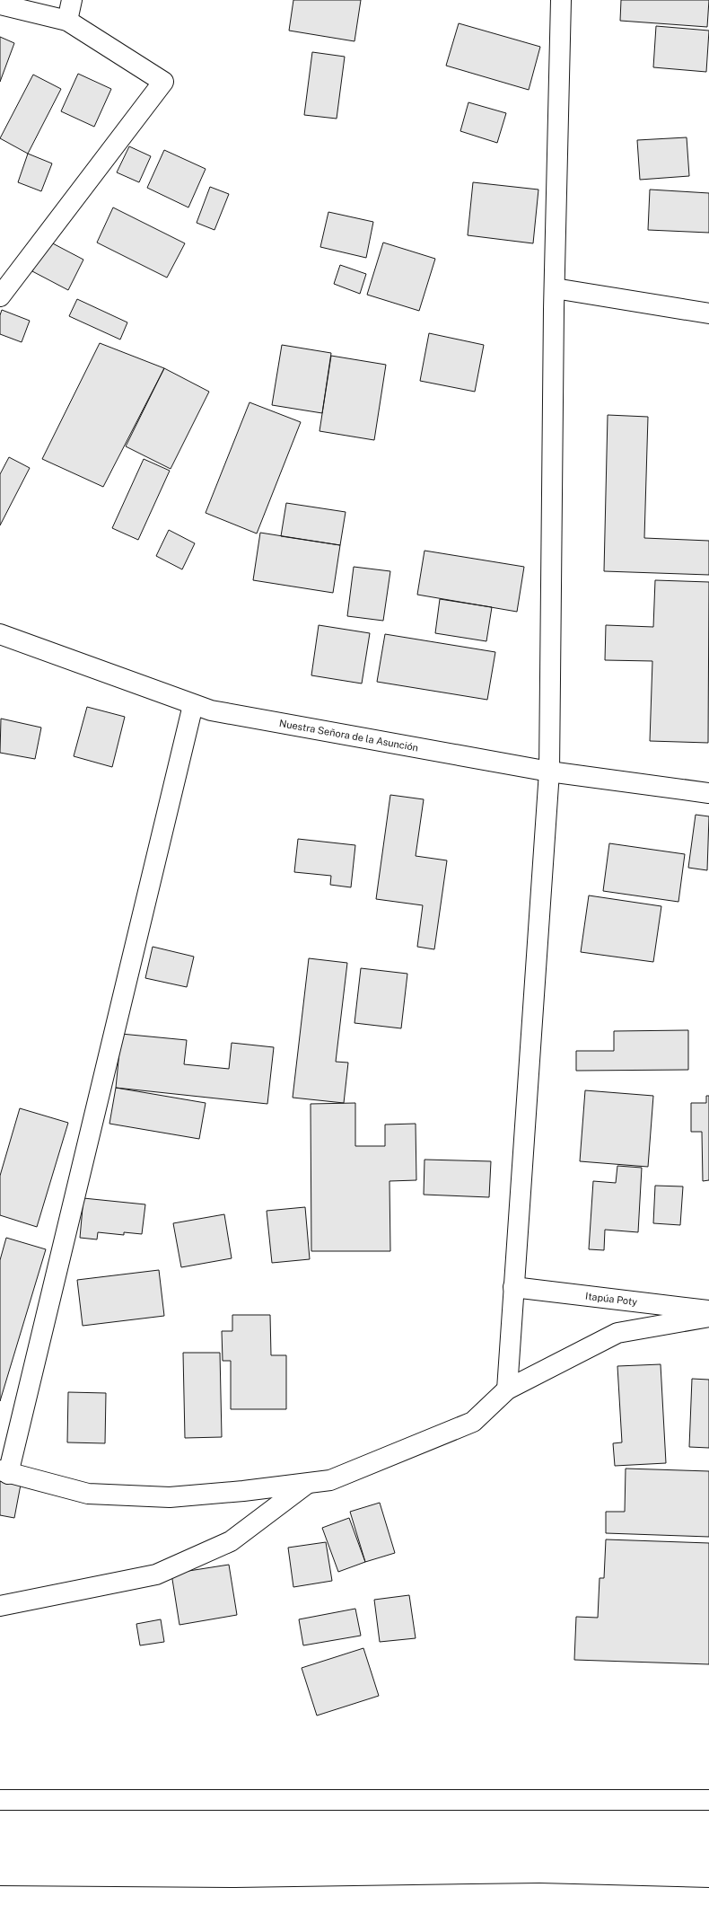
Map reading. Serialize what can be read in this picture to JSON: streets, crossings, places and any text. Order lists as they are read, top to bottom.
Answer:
{
  "streets": {
    "street": ["Nuestra Señora de la Asunción", "Itapúa Poty"]
  }
}
